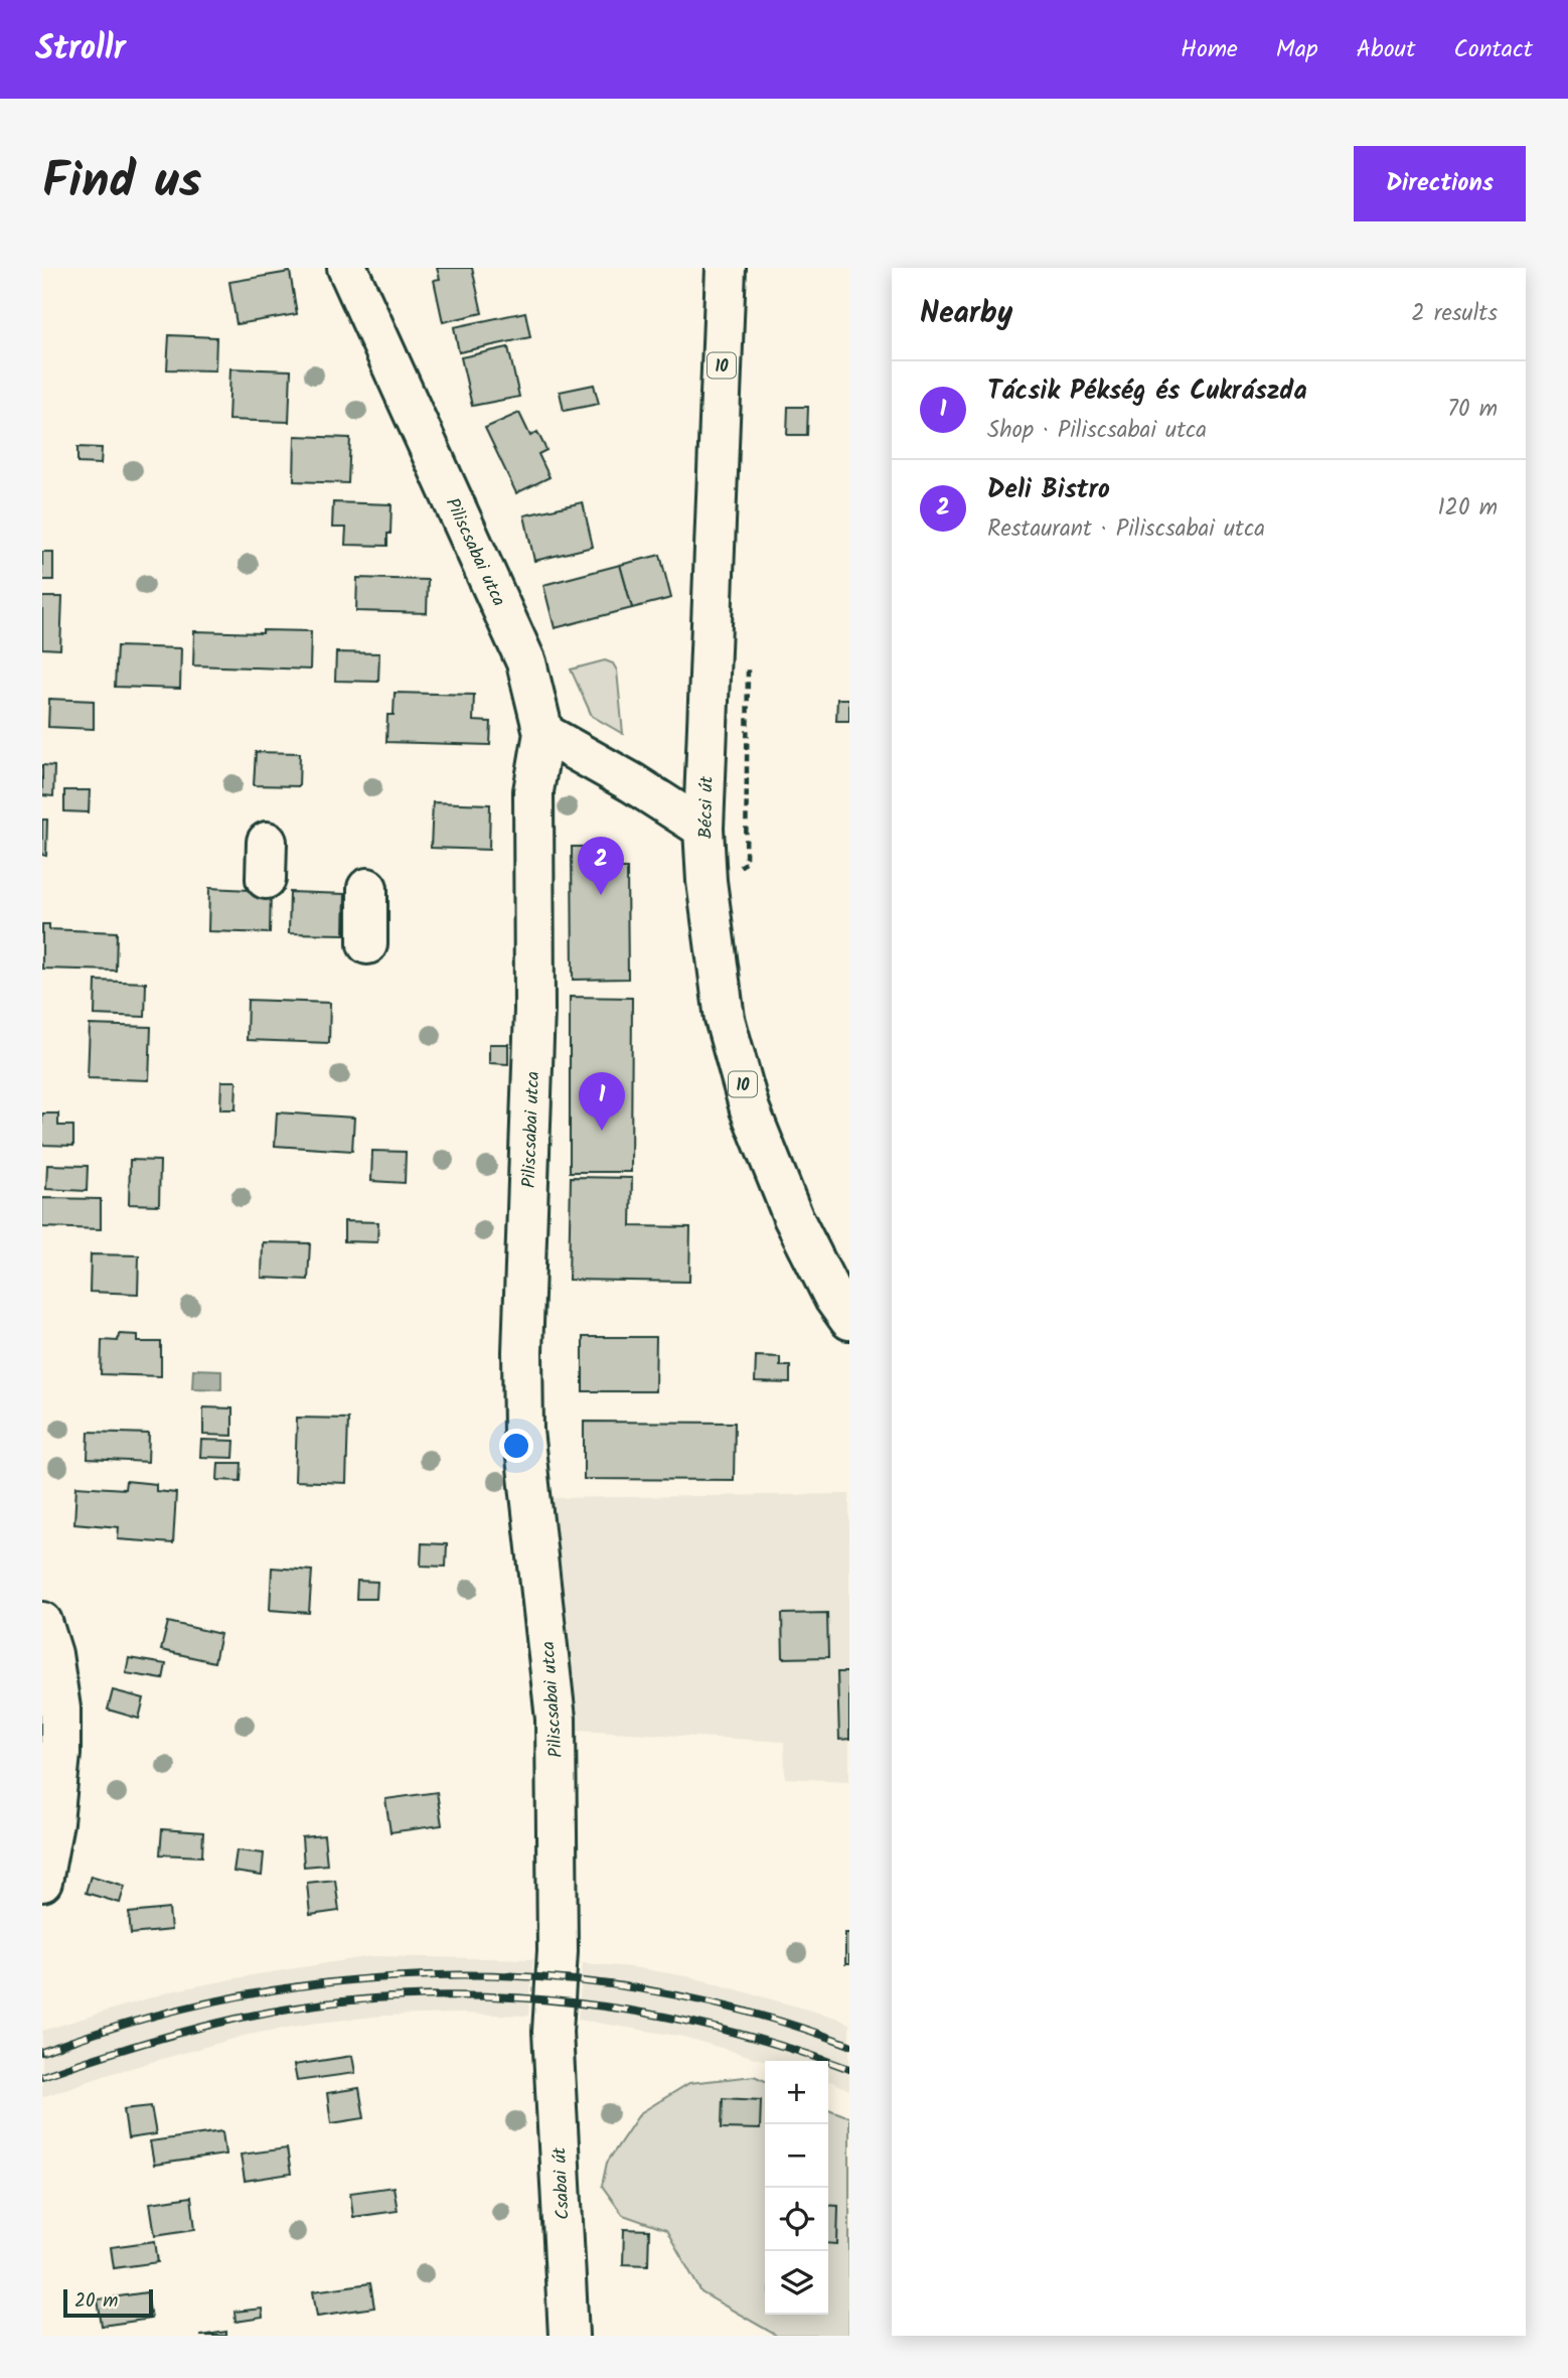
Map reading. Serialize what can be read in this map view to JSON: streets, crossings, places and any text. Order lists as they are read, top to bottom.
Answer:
{
  "streets": {
    "street": [
      "10",
      "Piliscsabai utca",
      "Bécsi út",
      "Csabai út"
    ]
  },
  "crossings": [
    ["Piliscsabai utca", "Csabai út"]
  ],
  "scale_bar": "20 m",
  "page": {
    "header": "Strollr",
    "nav": [
      "Home",
      "Map",
      "About",
      "Contact"
    ],
    "title": "Find us",
    "buttons": "Directions",
    "heading": ["Nearby", "2 results"],
    "list": [
      {
        "mark": "1",
        "name": "Tácsik Pékség és Cukrászda",
        "note": "Shop · Piliscsabai utca",
        "value": "70 m"
      },
      {
        "mark": "2",
        "name": "Deli Bistro",
        "note": "Restaurant · Piliscsabai utca",
        "value": "120 m"
      }
    ],
    "pins": ["2", "1"],
    "map_buttons": ["+", "−"],
    "scale": "20 m"
  }
}
